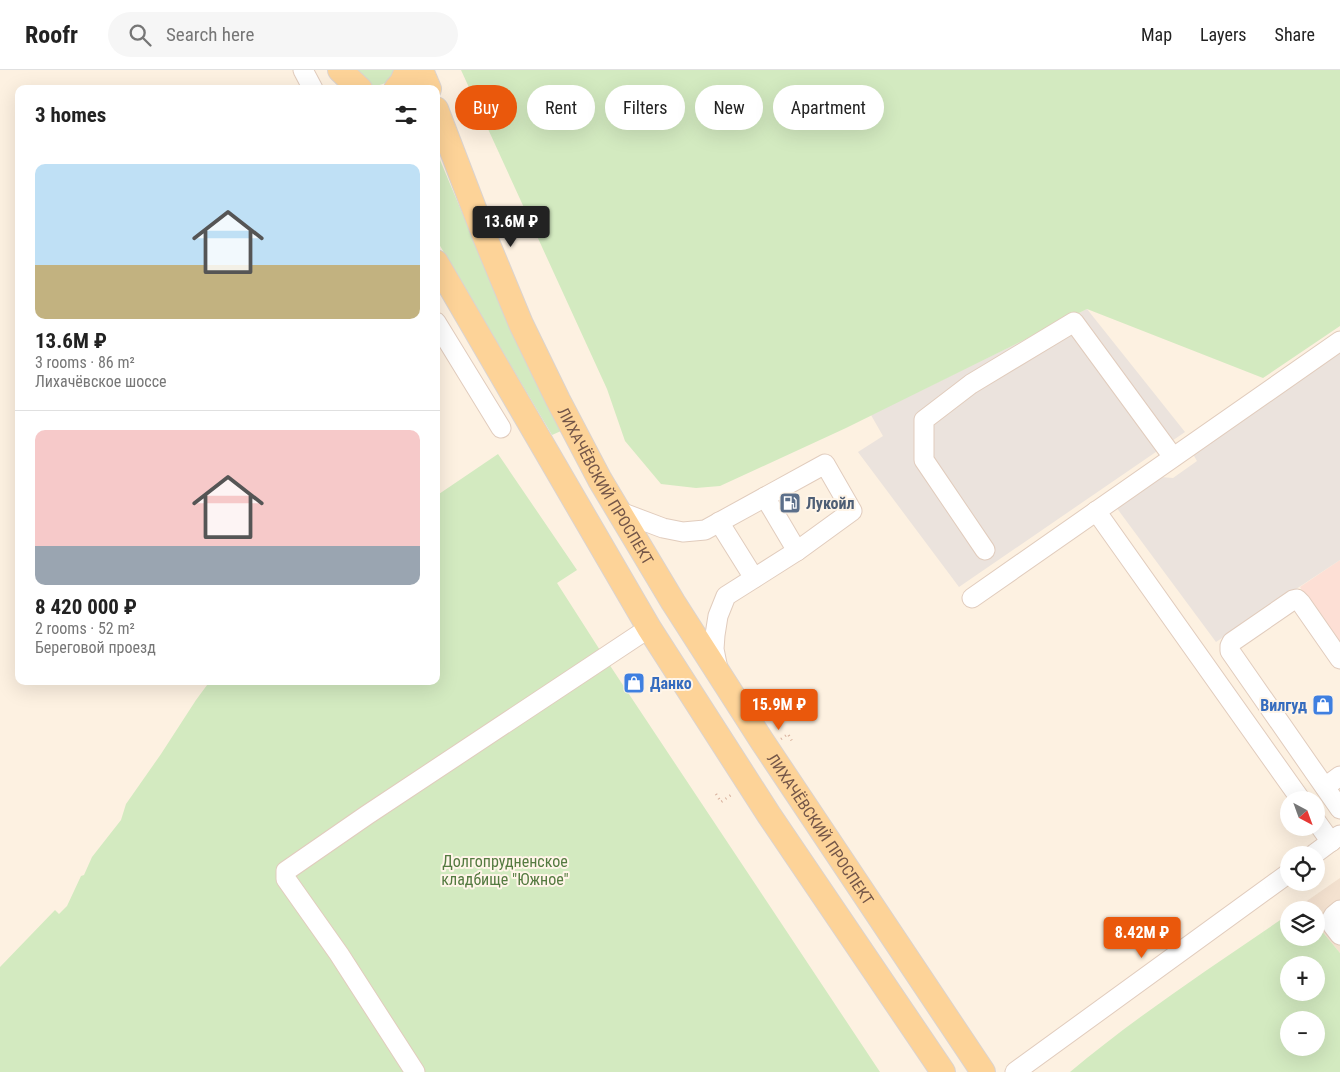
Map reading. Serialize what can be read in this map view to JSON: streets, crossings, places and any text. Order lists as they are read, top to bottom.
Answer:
{
  "streets": {
    "main road": ["ЛИХАЧЁВСКИЙ ПРОСПЕКТ"]
  },
  "parks": ["Долгопрудненское кладбище \"Южное\""],
  "places": {
    "fuel station": ["Лукойл"],
    "shop": ["Данко", "Вилгуд"]
  },
  "north": "bottom right",
  "page": {
    "header": "Roofr",
    "search": "Search here",
    "nav": ["Map", "Layers", "Share"],
    "chip": [
      "Buy",
      "Rent",
      "Filters",
      "New",
      "Apartment"
    ],
    "heading": "3 homes",
    "list": [
      {
        "name": "13.6M ₽",
        "note": "3 rooms · 86 m² · Лихачёвское шоссе"
      },
      {
        "name": "8 420 000 ₽",
        "note": "2 rooms · 52 m² · Береговой проезд"
      }
    ],
    "price": ["13.6M ₽", "15.9M ₽", "8.42M ₽"],
    "map_buttons": ["+", "−"]
  }
}
